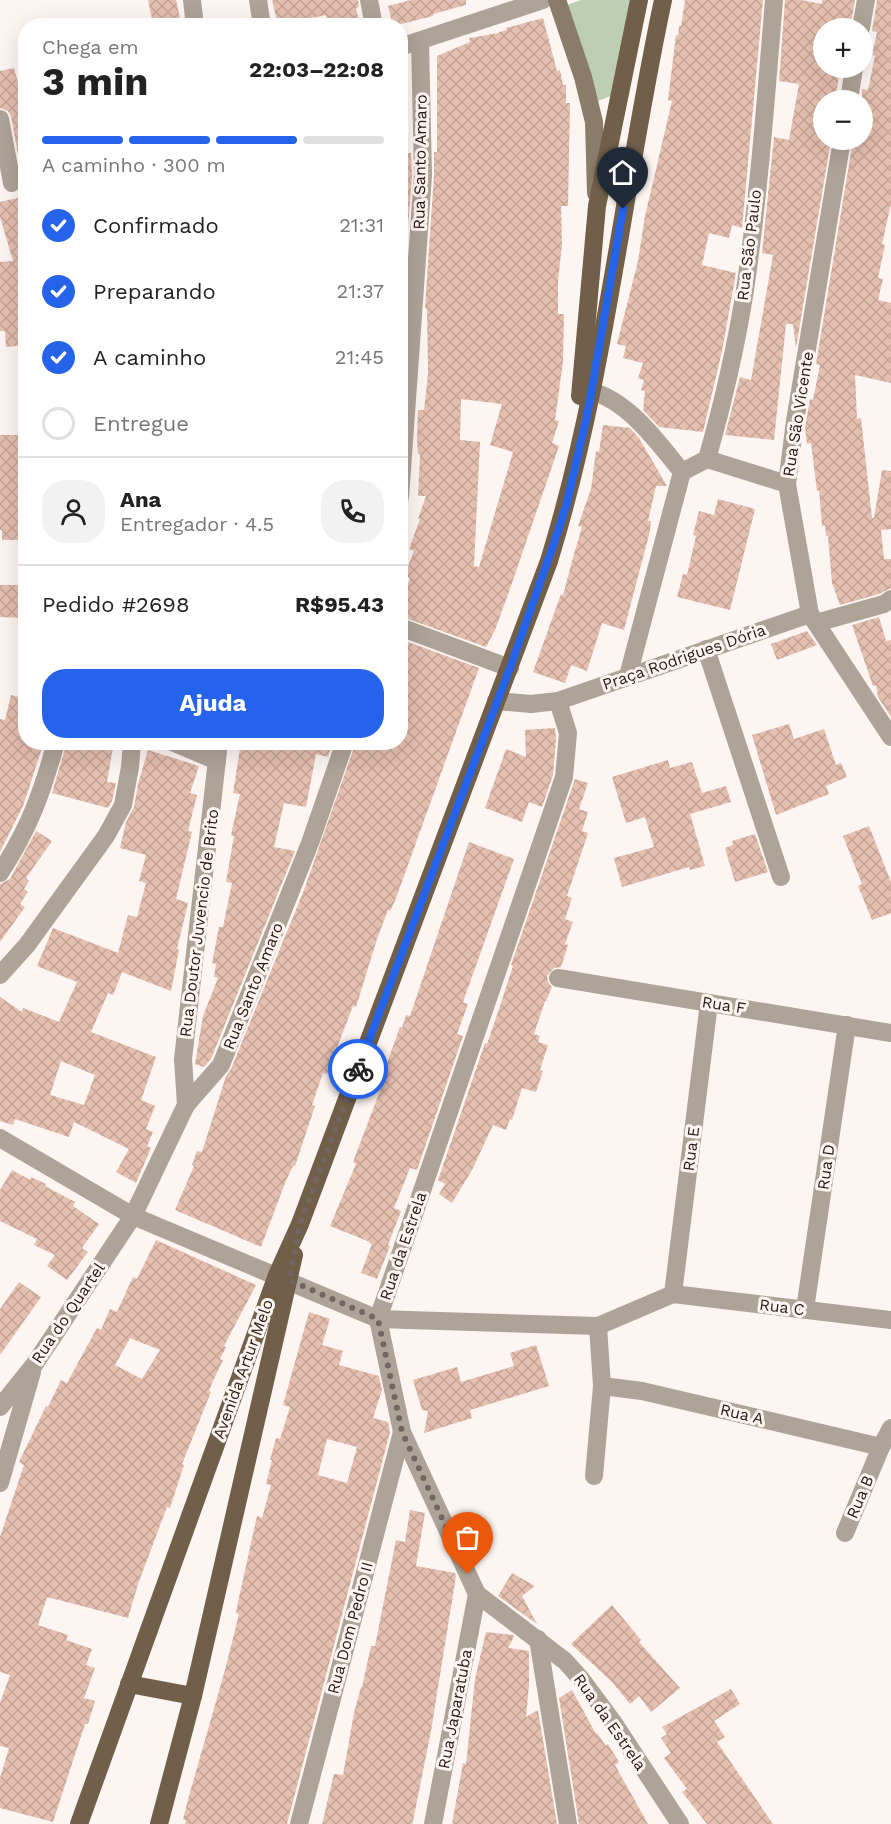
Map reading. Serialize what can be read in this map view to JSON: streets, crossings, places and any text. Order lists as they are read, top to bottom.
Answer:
{
  "streets": {
    "main road": ["Avenida Artur Melo"],
    "street": [
      "Rua Santo Amaro",
      "Rua São Paulo",
      "Rua São Vicente",
      "Praça Rodrigues Dória",
      "Rua Doutor Juvencio de Brito",
      "Rua F",
      "Rua E",
      "Rua D",
      "Rua da Estrela",
      "Rua C",
      "Rua do Quartel",
      "Rua A",
      "Rua B",
      "Rua Dom Pedro II",
      "Rua Japaratuba"
    ]
  },
  "crossings": [
    ["Rua Santo Amaro", "Rua Doutor Juvencio de Brito"],
    ["Rua Santo Amaro", "Rua do Quartel"],
    ["Rua São Vicente", "Praça Rodrigues Dória"],
    ["Praça Rodrigues Dória", "Rua da Estrela"],
    ["Praça Rodrigues Dória", "Avenida Artur Melo"],
    ["Rua F", "Rua E"],
    ["Rua F", "Rua D"],
    ["Rua E", "Rua C"],
    ["Rua D", "Rua C"],
    ["Rua da Estrela", "Rua Dom Pedro II"],
    ["Rua da Estrela", "Rua Japaratuba"],
    ["Rua A", "Rua B"]
  ],
  "page": {
    "map_buttons": ["+", "−"],
    "heading": ["3 min", "Chega em", "22:03–22:08"],
    "panel": [
      "Ana",
      "Entregador · 4.5",
      "Pedido #2698",
      "R$95.43"
    ],
    "bar": "A caminho · 300 m",
    "list": [
      ["Confirmado", "21:31"],
      ["Preparando", "21:37"],
      ["A caminho", "21:45"],
      "Entregue"
    ],
    "buttons": "Ajuda"
  }
}
